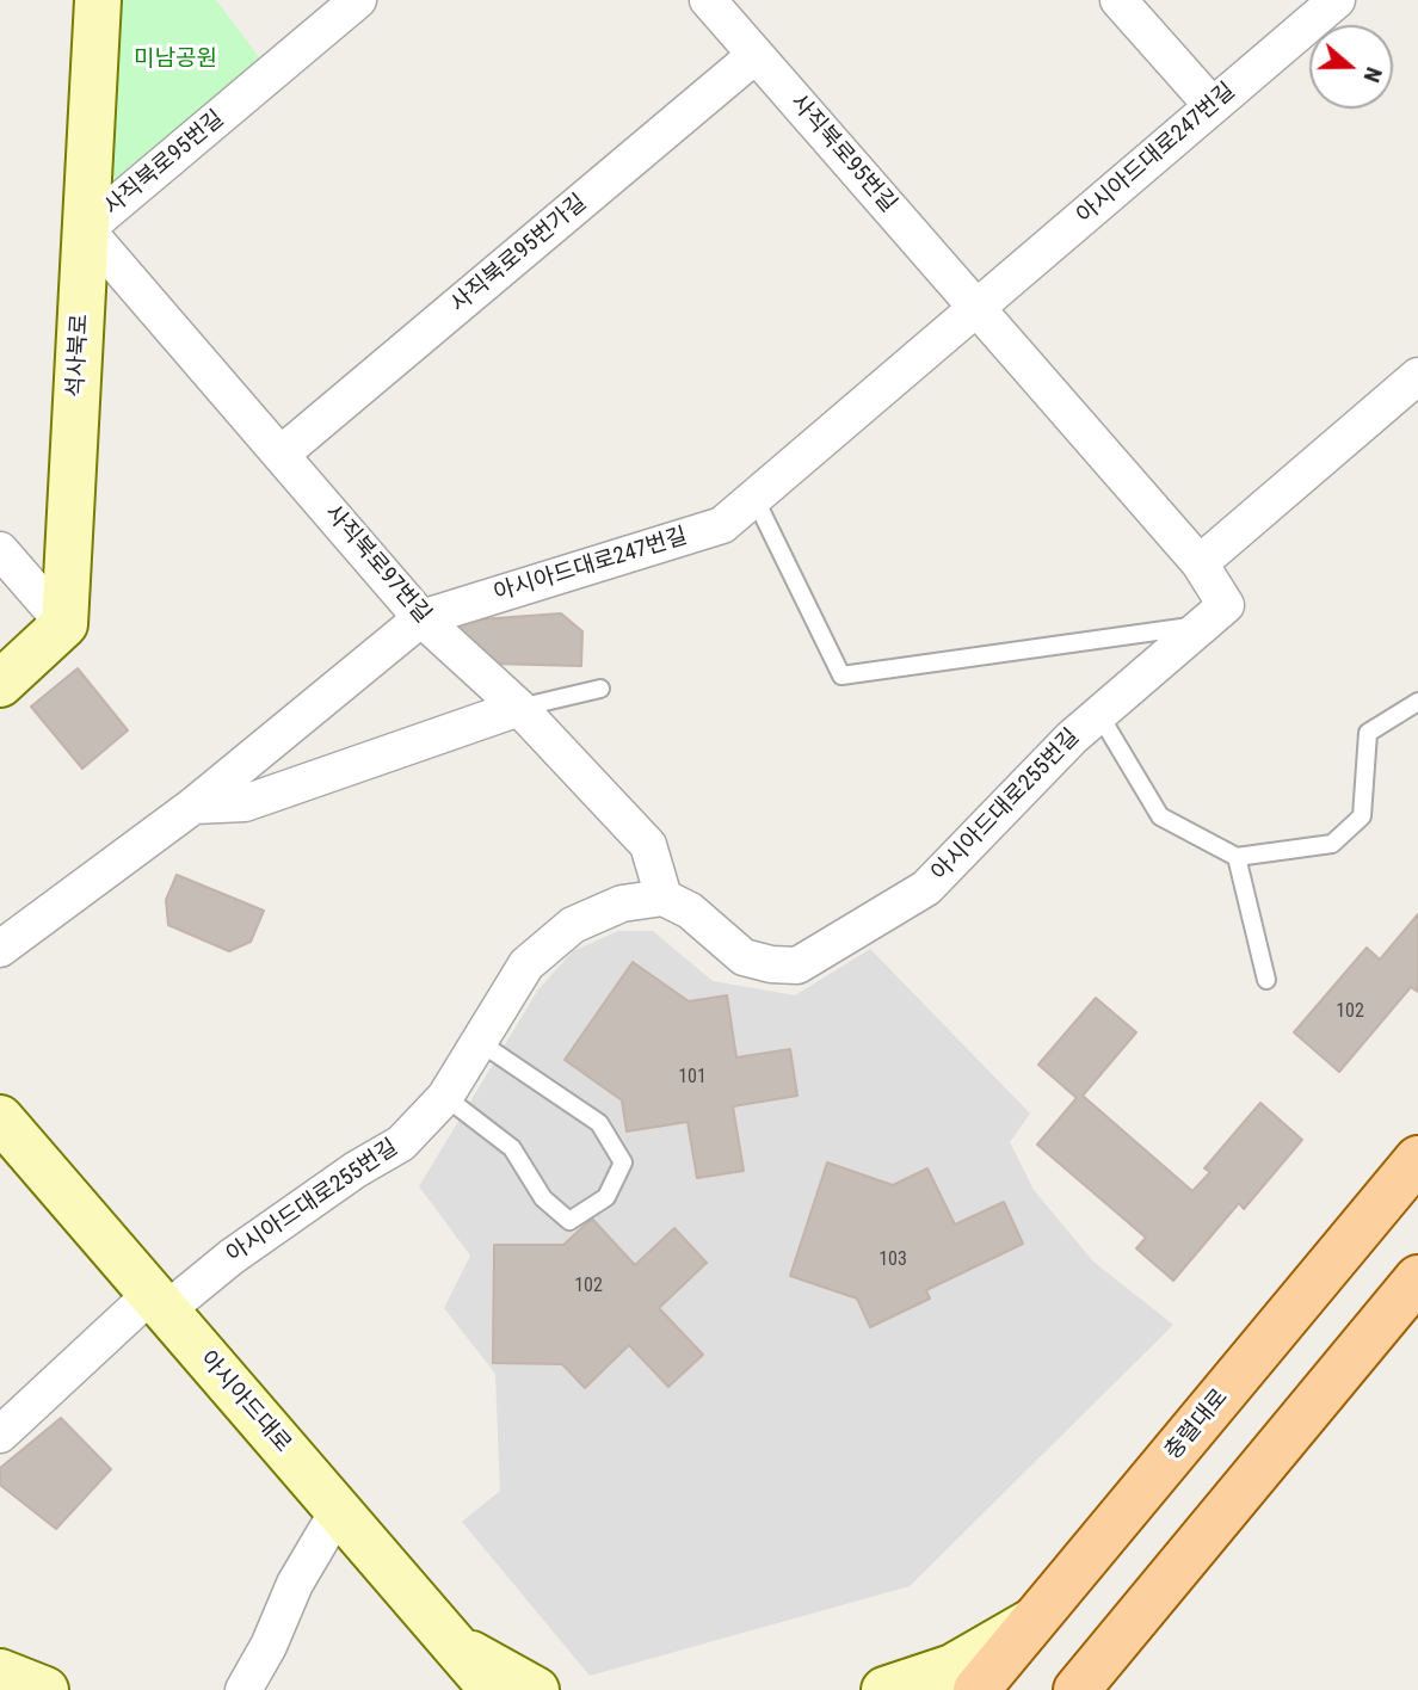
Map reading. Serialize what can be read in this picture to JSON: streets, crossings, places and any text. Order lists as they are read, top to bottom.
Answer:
{
  "streets": {
    "main road": ["석사북로", "아시아드대로", "충렬대로"],
    "street": [
      "사직북로95번길",
      "아시아드대로247번길",
      "사직북로95번가길",
      "사직북로97번길",
      "아시아드대로255번길"
    ]
  },
  "crossings": [
    ["사직북로95번길", "아시아드대로247번길"],
    ["사직북로95번길", "사직북로95번가길"],
    ["사직북로95번길", "석사북로"],
    ["사직북로95번길", "사직북로97번길"],
    ["아시아드대로247번길", "사직북로97번길"],
    ["사직북로95번가길", "사직북로97번길"],
    ["석사북로", "사직북로97번길"],
    ["사직북로97번길", "아시아드대로255번길"],
    ["아시아드대로255번길", "아시아드대로"]
  ],
  "parks": ["미남공원"],
  "house_numbers": [
    "102",
    "101",
    "103",
    "102"
  ],
  "north": "right"
}
